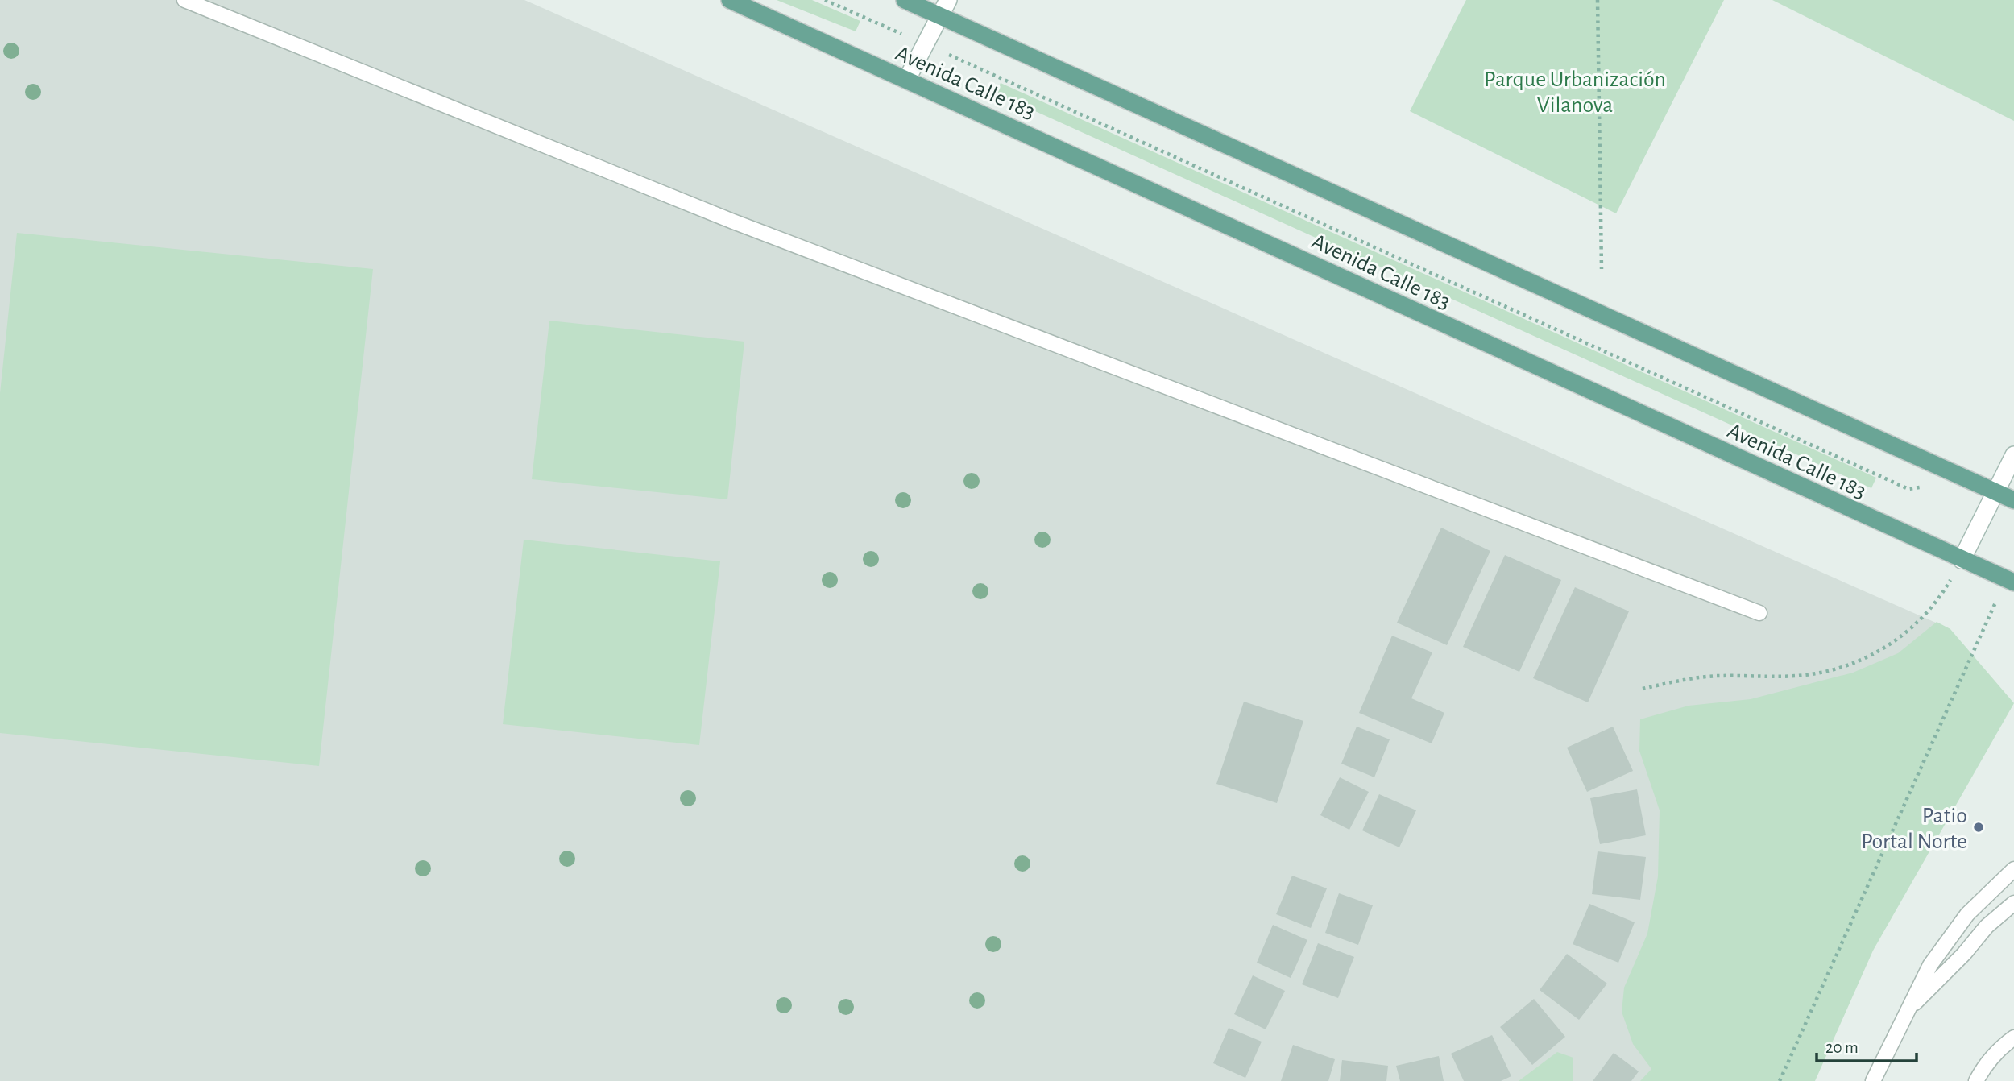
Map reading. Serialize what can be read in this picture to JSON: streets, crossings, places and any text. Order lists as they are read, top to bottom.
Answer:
{
  "streets": {
    "main road": ["Avenida Calle 183"]
  },
  "parks": ["Parque Urbanización Vilanova"],
  "places": ["Patio Portal Norte"],
  "scale_bar": "20 m"
}
